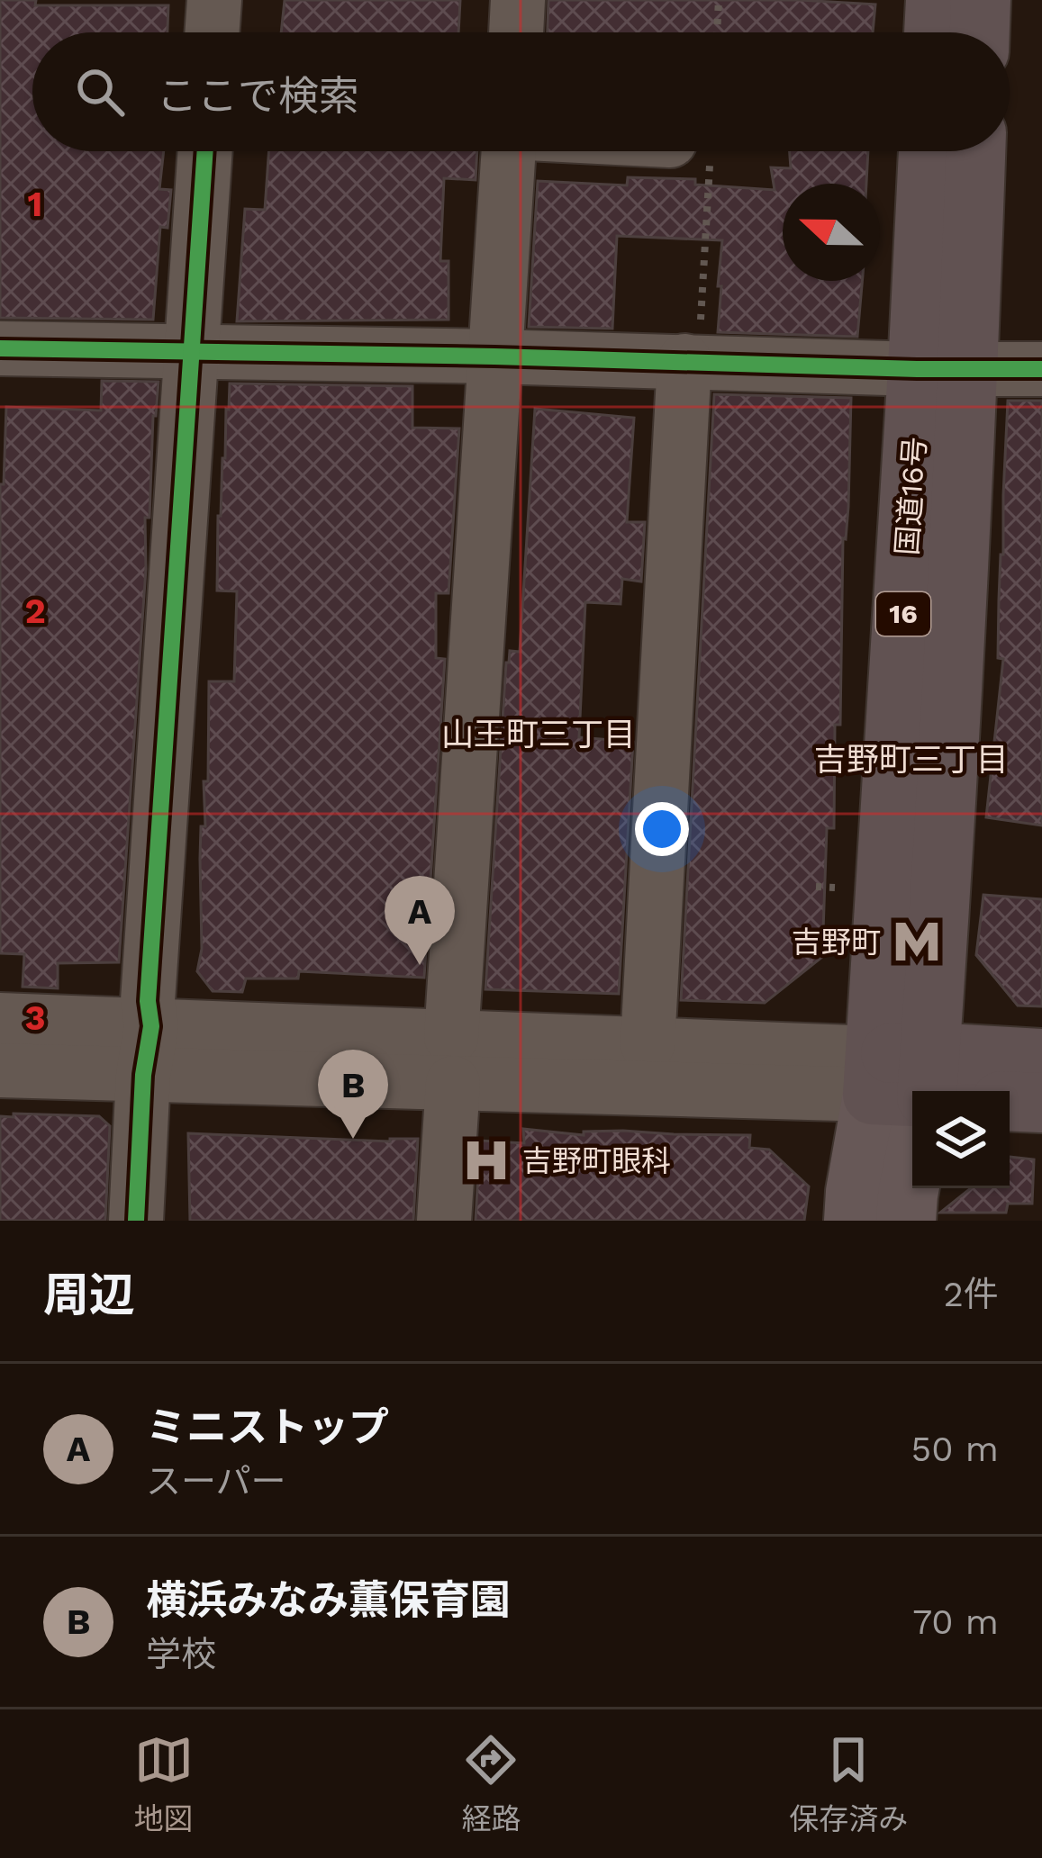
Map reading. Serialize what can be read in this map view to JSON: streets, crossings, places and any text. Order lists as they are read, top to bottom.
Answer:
{
  "streets": {
    "highway": ["国道16号", "16"]
  },
  "districts": ["山王町三丁目", "吉野町三丁目"],
  "places": {
    "metro station": ["吉野町"],
    "hospital": ["吉野町眼科"]
  },
  "north": "left",
  "page": {
    "search": "ここで検索",
    "pins": ["A", "B"],
    "heading": ["周辺", "2件"],
    "list": [
      {
        "mark": "A",
        "name": "ミニストップ",
        "note": "スーパー",
        "value": "50 m"
      },
      {
        "mark": "B",
        "name": "横浜みなみ薫保育園",
        "note": "学校",
        "value": "70 m"
      }
    ],
    "nav": ["地図", "経路", "保存済み"]
  },
  "grid": {
    "rows": ["1", "2", "3"]
  }
}
